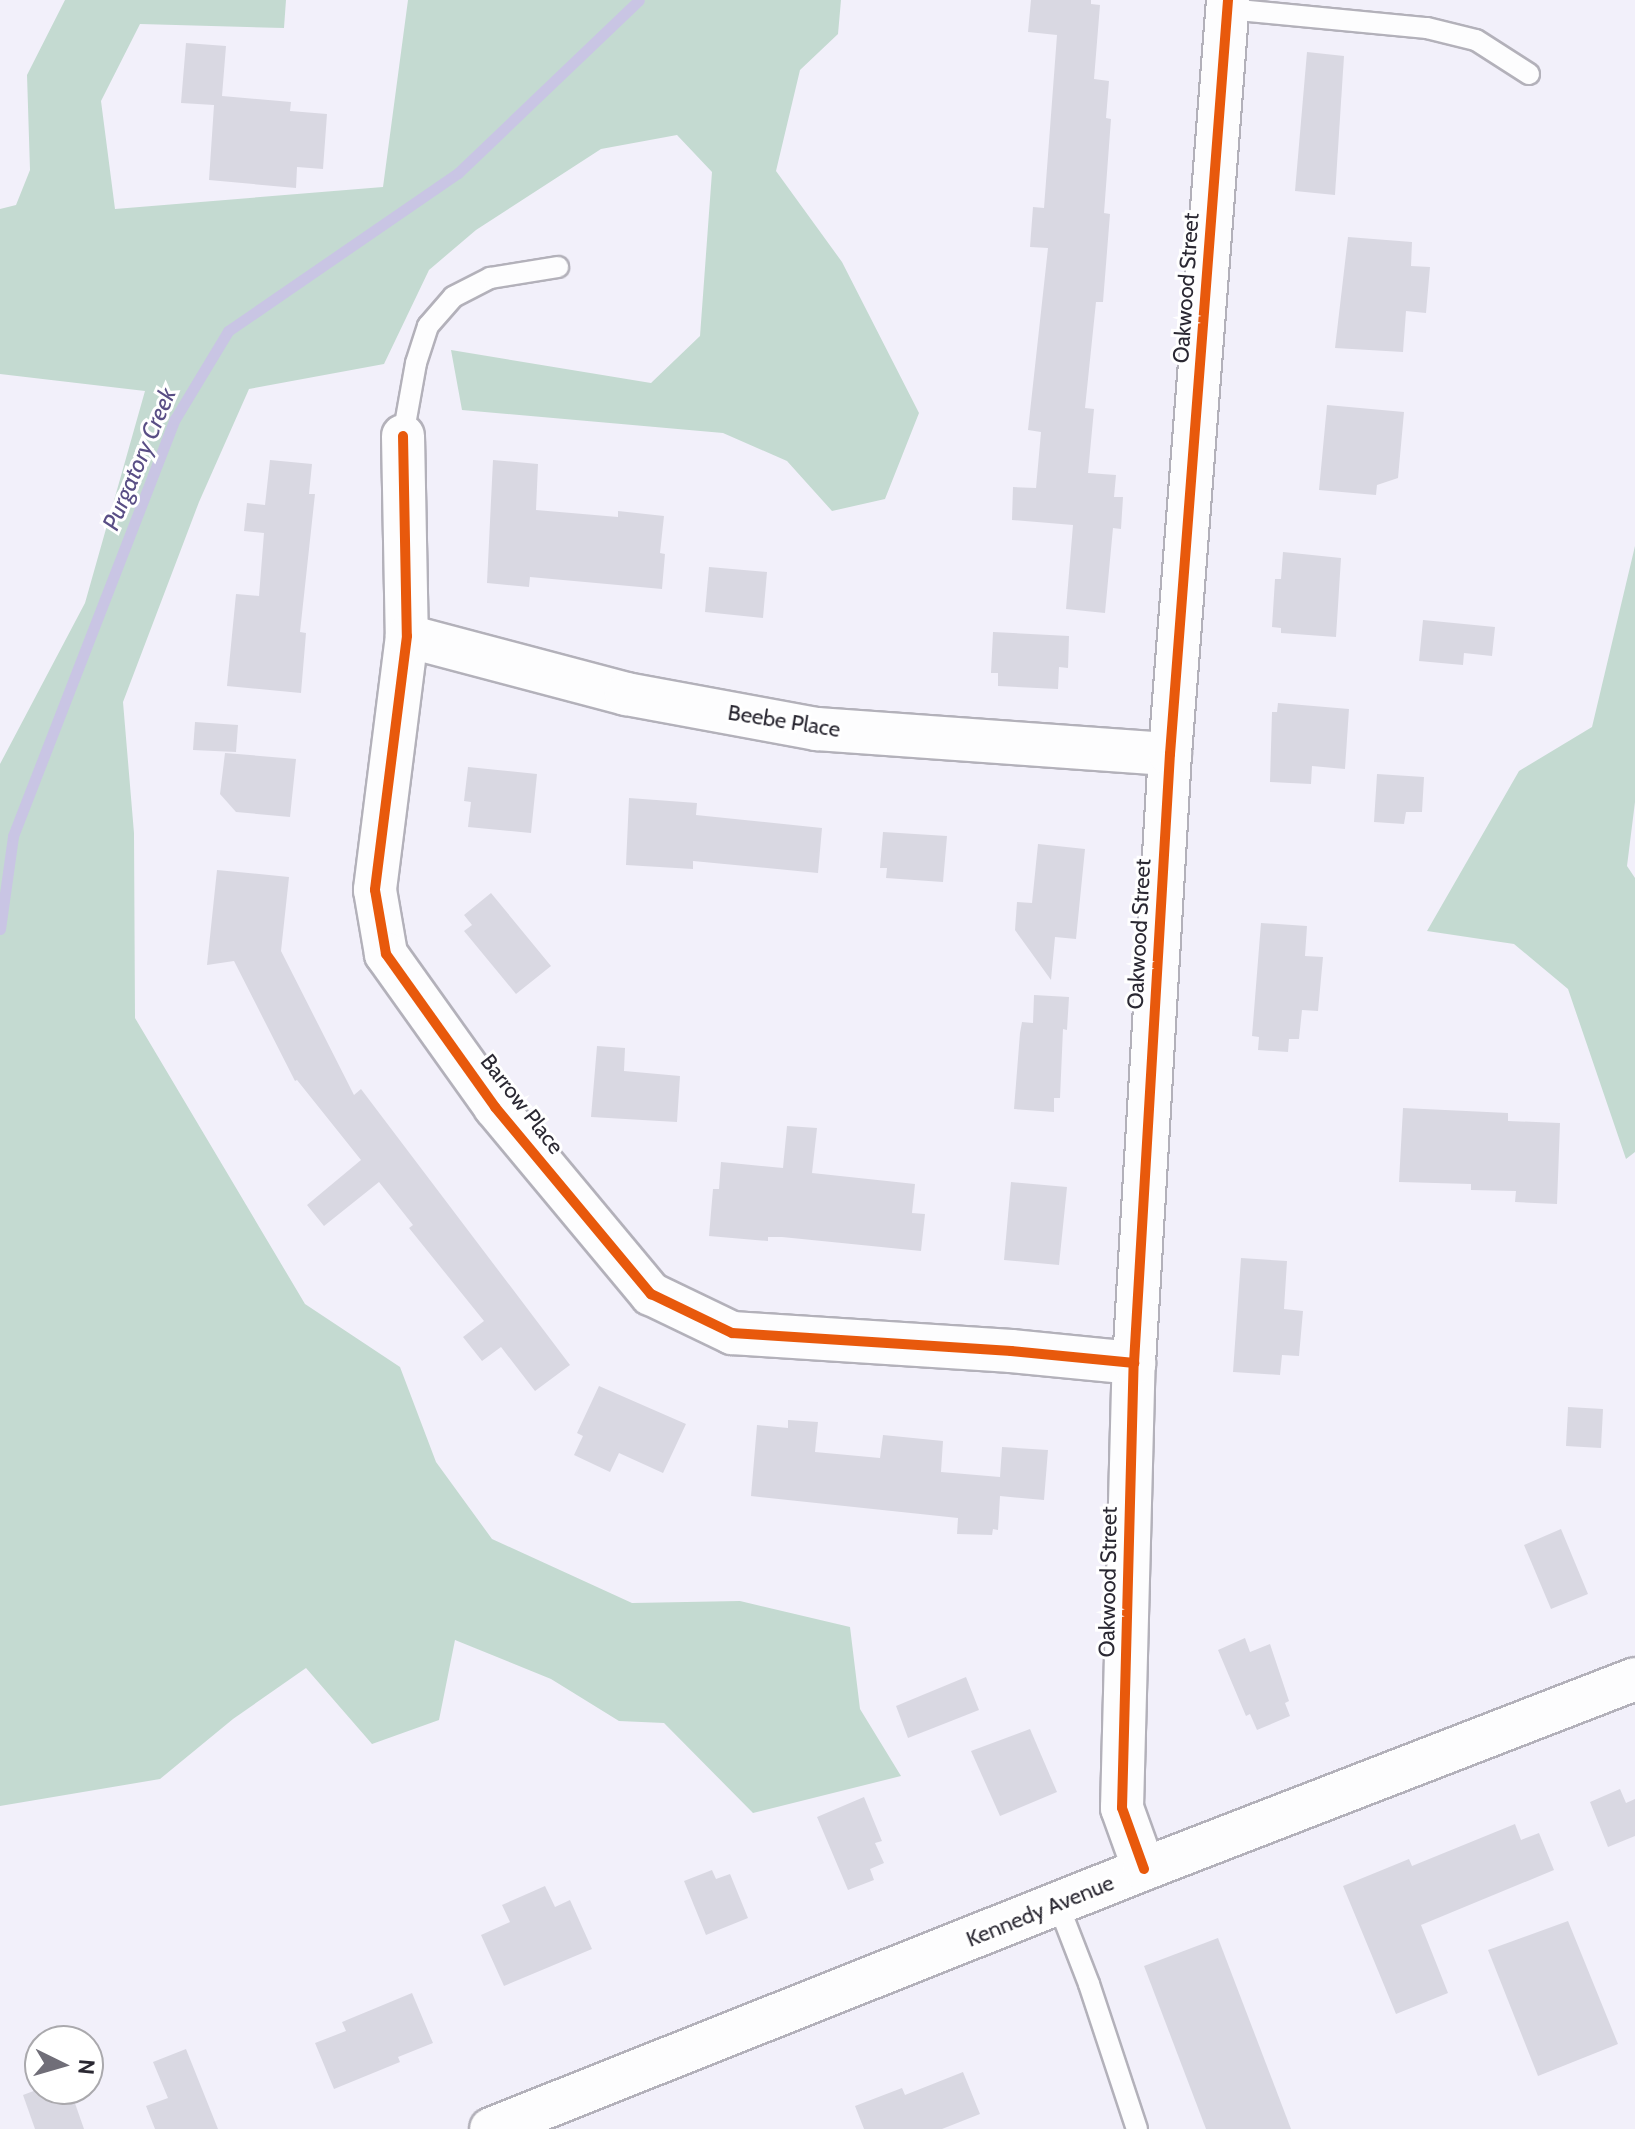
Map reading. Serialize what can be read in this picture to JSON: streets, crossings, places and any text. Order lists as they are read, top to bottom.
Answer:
{
  "streets": {
    "street": [
      "Oakwood Street",
      "Beebe Place",
      "Barrow Place",
      "Kennedy Avenue"
    ]
  },
  "crossings": [
    ["Oakwood Street", "Beebe Place"],
    ["Oakwood Street", "Barrow Place"],
    ["Oakwood Street", "Kennedy Avenue"],
    ["Beebe Place", "Barrow Place"]
  ],
  "water": ["Purgatory Creek"],
  "north": "right"
}
